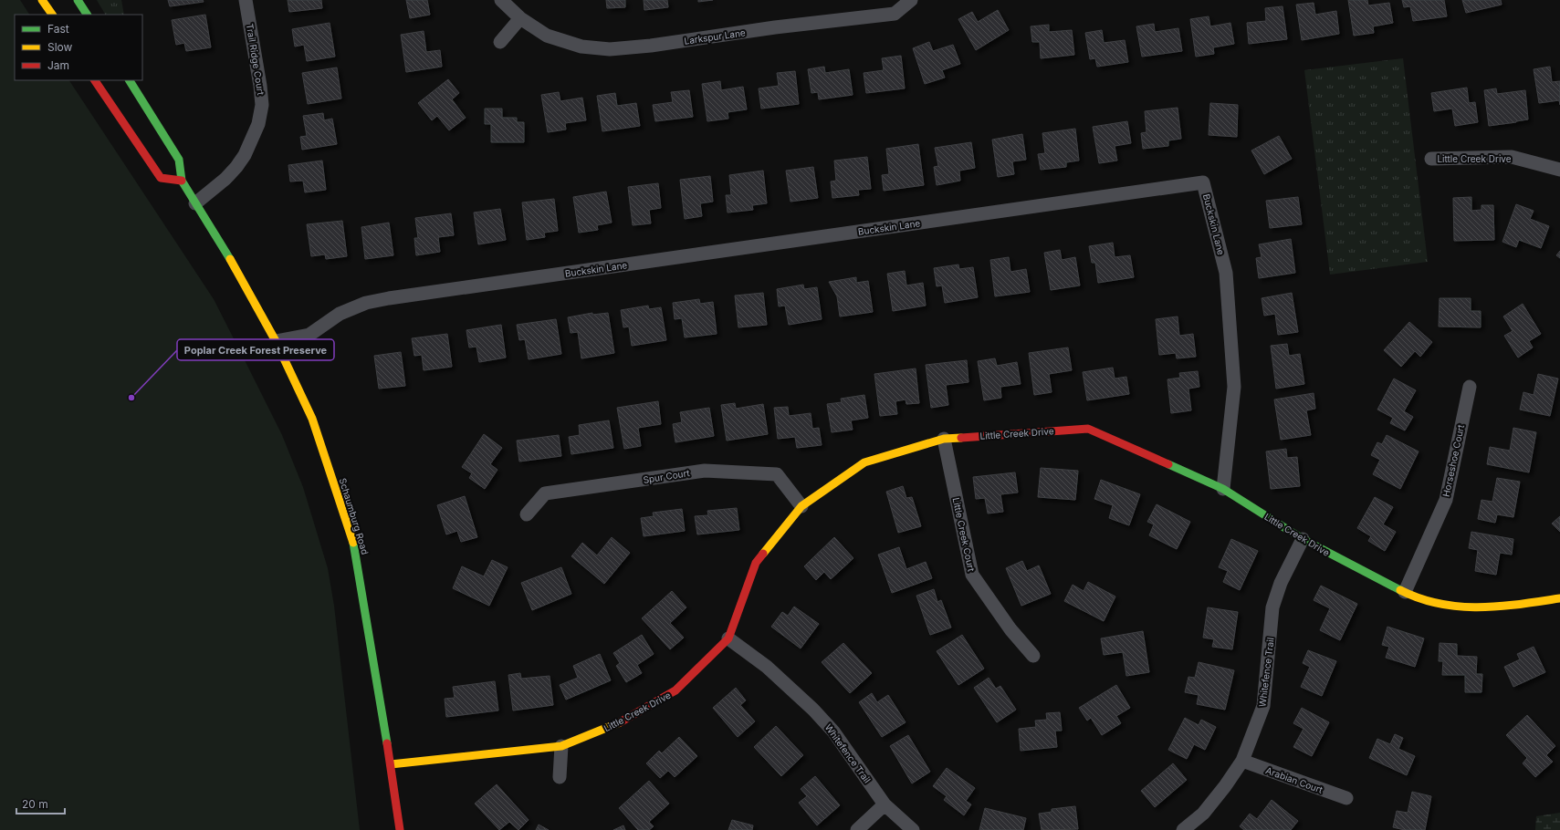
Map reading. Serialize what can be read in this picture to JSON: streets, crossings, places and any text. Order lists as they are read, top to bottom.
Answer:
{
  "streets": {
    "street": [
      "Larkspur Lane",
      "Trail Ridge Court",
      "Little Creek Drive",
      "Buckskin Lane",
      "Horseshoe Court",
      "Spur Court",
      "Schaumburg Road",
      "Little Creek Court",
      "Whitefence Trail",
      "Arabian Court"
    ]
  },
  "crossings": [
    ["Trail Ridge Court", "Schaumburg Road"],
    ["Little Creek Drive", "Buckskin Lane"],
    ["Little Creek Drive", "Horseshoe Court"],
    ["Little Creek Drive", "Spur Court"],
    ["Little Creek Drive", "Schaumburg Road"],
    ["Little Creek Drive", "Little Creek Court"],
    ["Little Creek Drive", "Whitefence Trail"],
    ["Buckskin Lane", "Schaumburg Road"],
    ["Whitefence Trail", "Arabian Court"]
  ],
  "places": ["Poplar Creek Forest Preserve"],
  "legend": ["Fast", "Slow", "Jam"],
  "scale_bar": "20 m"
}
